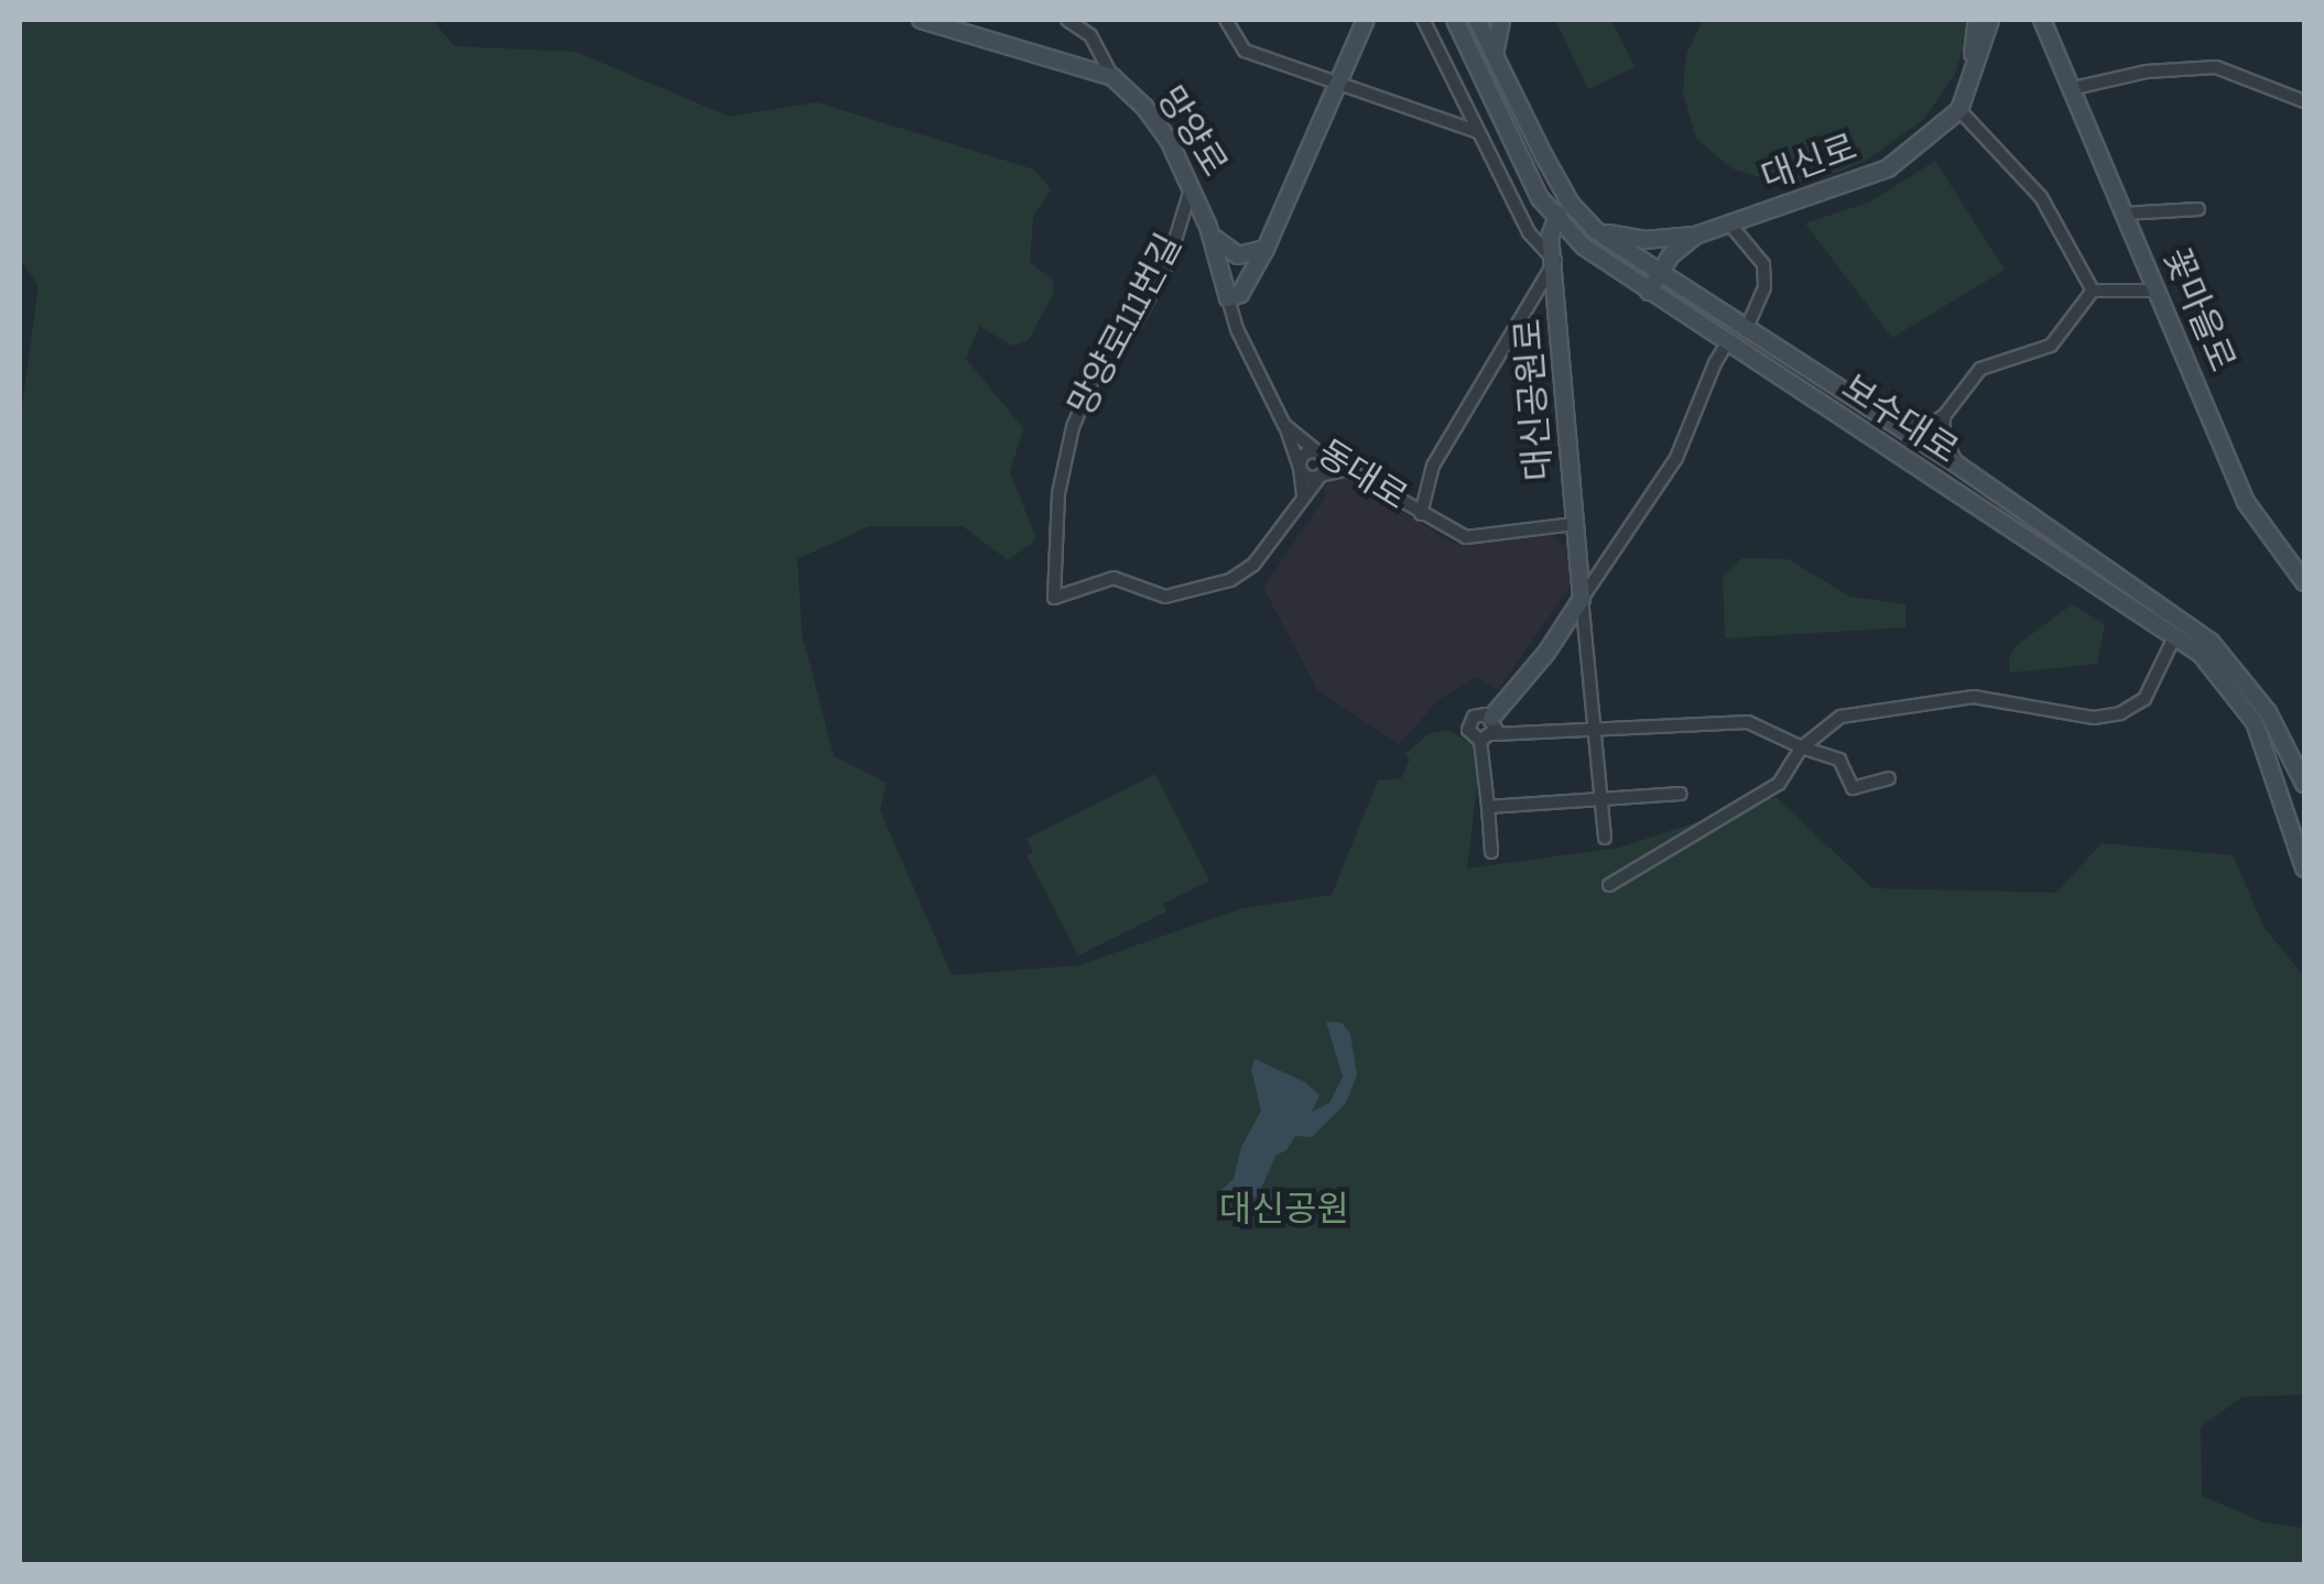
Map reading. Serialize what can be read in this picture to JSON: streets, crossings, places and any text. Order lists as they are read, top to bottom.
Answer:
{
  "streets": {
    "main road": [
      "망양로",
      "대신로",
      "꽃마을로",
      "대신공원로",
      "보수대로"
    ],
    "street": ["망양로111번길", "동대로"]
  },
  "crossings": [
    ["망양로", "망양로111번길"],
    ["망양로", "동대로"],
    ["대신로", "보수대로"],
    ["대신공원로", "보수대로"],
    ["대신공원로", "동대로"]
  ],
  "parks": ["대신공원"]
}
